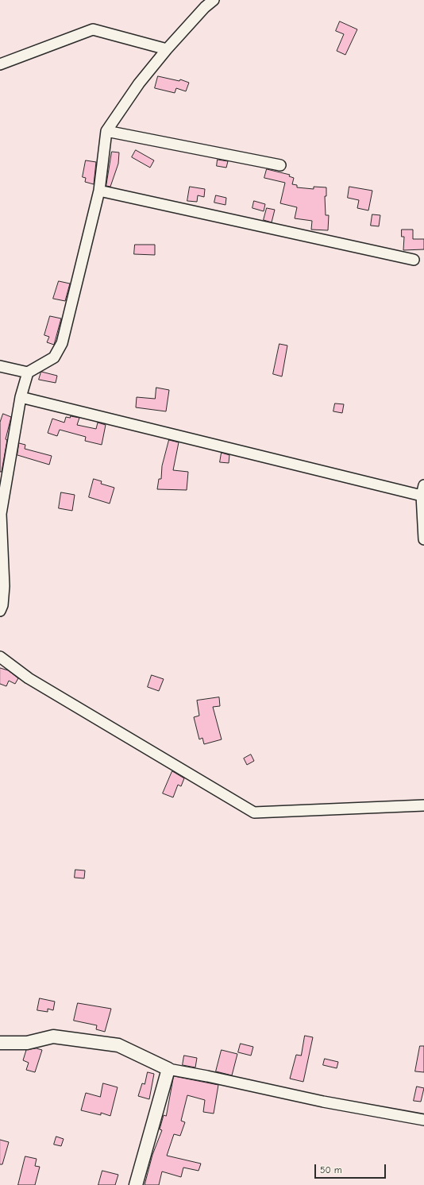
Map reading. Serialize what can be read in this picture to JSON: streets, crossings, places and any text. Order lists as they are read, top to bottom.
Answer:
{
  "scale_bar": "50 m"
}
